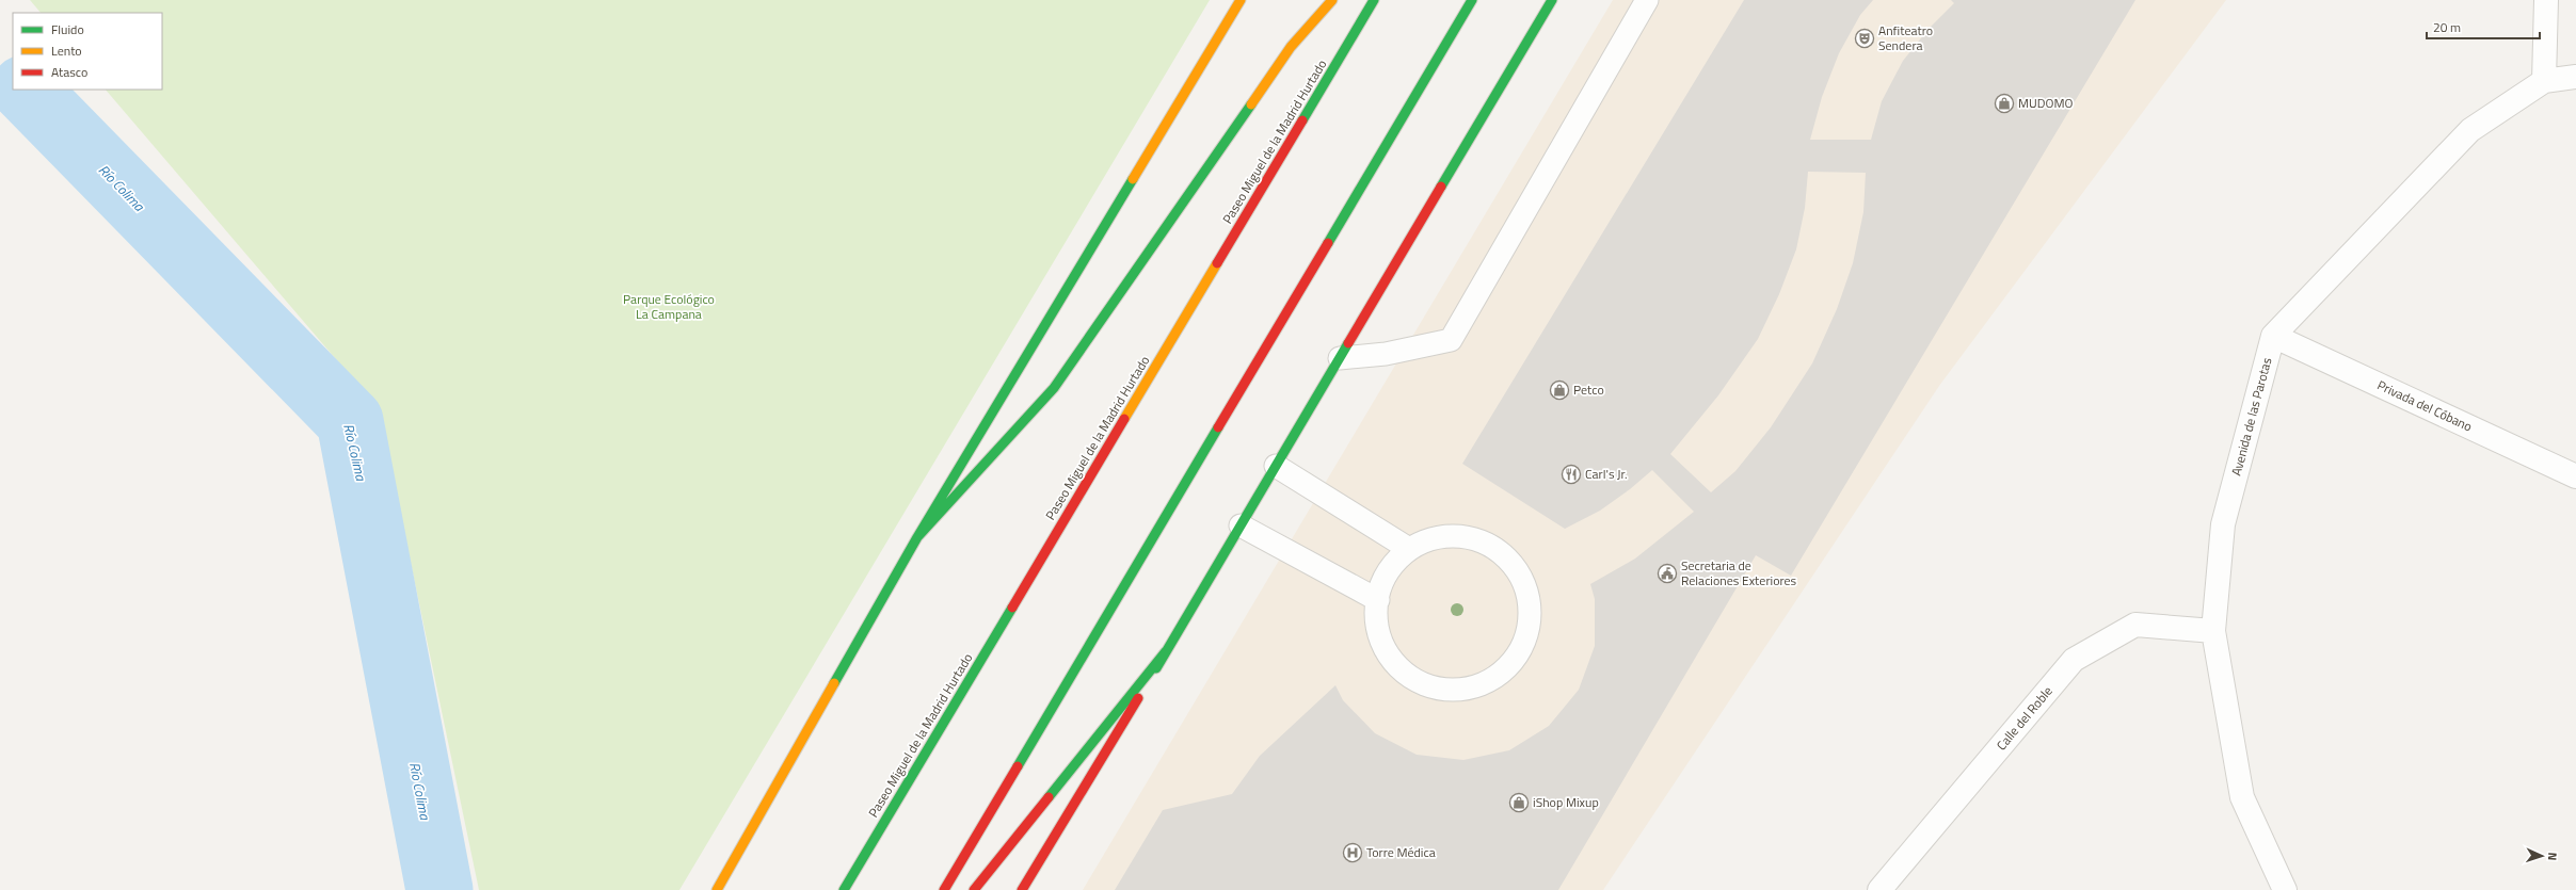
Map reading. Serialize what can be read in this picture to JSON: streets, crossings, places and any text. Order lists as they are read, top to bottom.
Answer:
{
  "streets": {
    "main road": ["Paseo Miguel de la Madrid Hurtado"],
    "street": ["Privada del Cóbano", "Avenida de las Parotas", "Calle del Roble"]
  },
  "crossings": [
    ["Privada del Cóbano", "Avenida de las Parotas"],
    ["Avenida de las Parotas", "Calle del Roble"]
  ],
  "water": ["Río Colima"],
  "parks": ["Parque Ecológico La Campana"],
  "places": {
    "theatre": ["Anfiteatro Sendera"],
    "shop": ["MUDOMO", "Petco", "iShop Mixup"],
    "restaurant": ["Carl's Jr."],
    "public building": ["Secretaria de Relaciones Exteriores"],
    "hospital": ["Torre Médica"]
  },
  "legend": ["Fluido", "Lento", "Atasco"],
  "scale_bar": "20 m",
  "north": "right"
}
